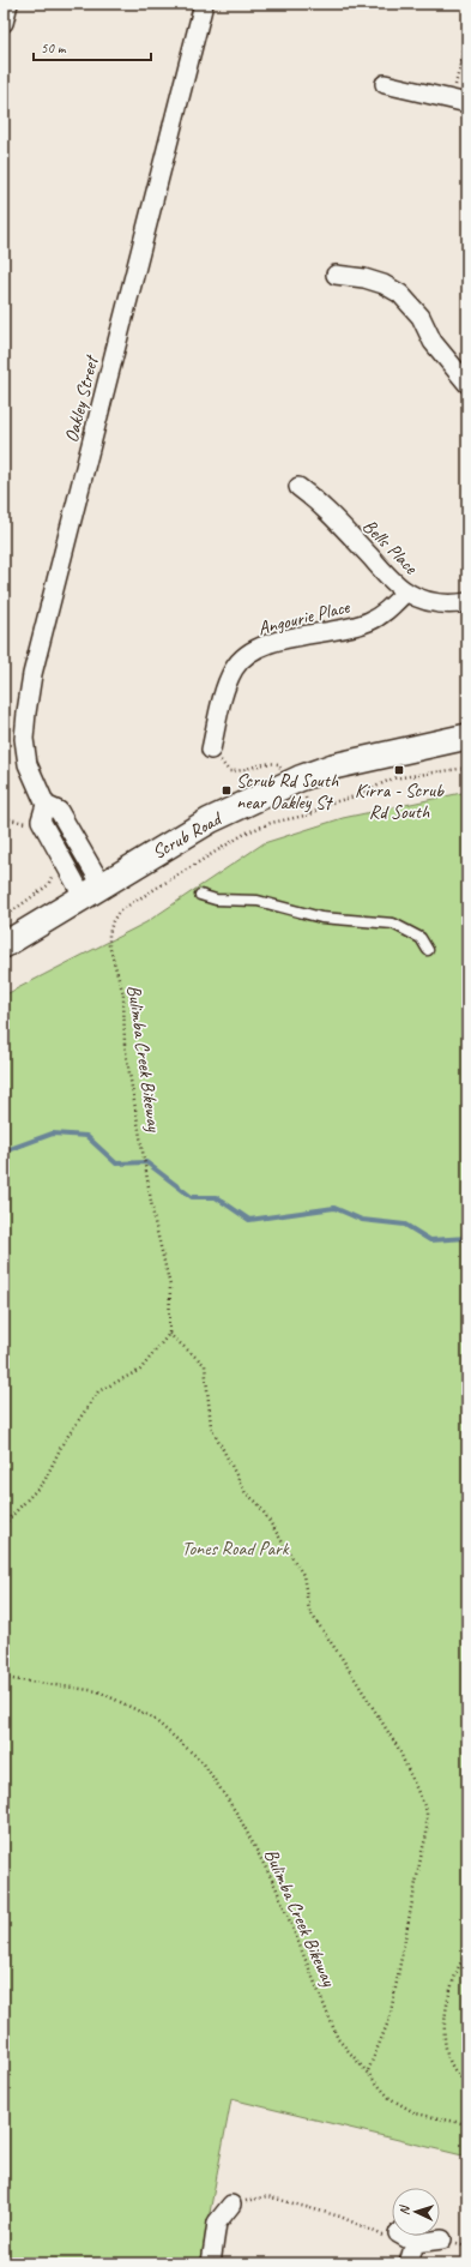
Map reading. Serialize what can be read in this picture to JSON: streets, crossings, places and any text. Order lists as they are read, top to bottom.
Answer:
{
  "streets": {
    "street": [
      "Oakley Street",
      "Bells Place",
      "Angourie Place",
      "Scrub Road"
    ],
    "path": ["Bulimba Creek Bikeway"]
  },
  "crossings": [
    ["Oakley Street", "Scrub Road"],
    ["Bells Place", "Angourie Place"]
  ],
  "parks": ["Tones Road Park"],
  "places": {
    "transit": ["Kirra - Scrub Rd South", "Scrub Rd South near Oakley St"]
  },
  "scale_bar": "50 m",
  "north": "left"
}
